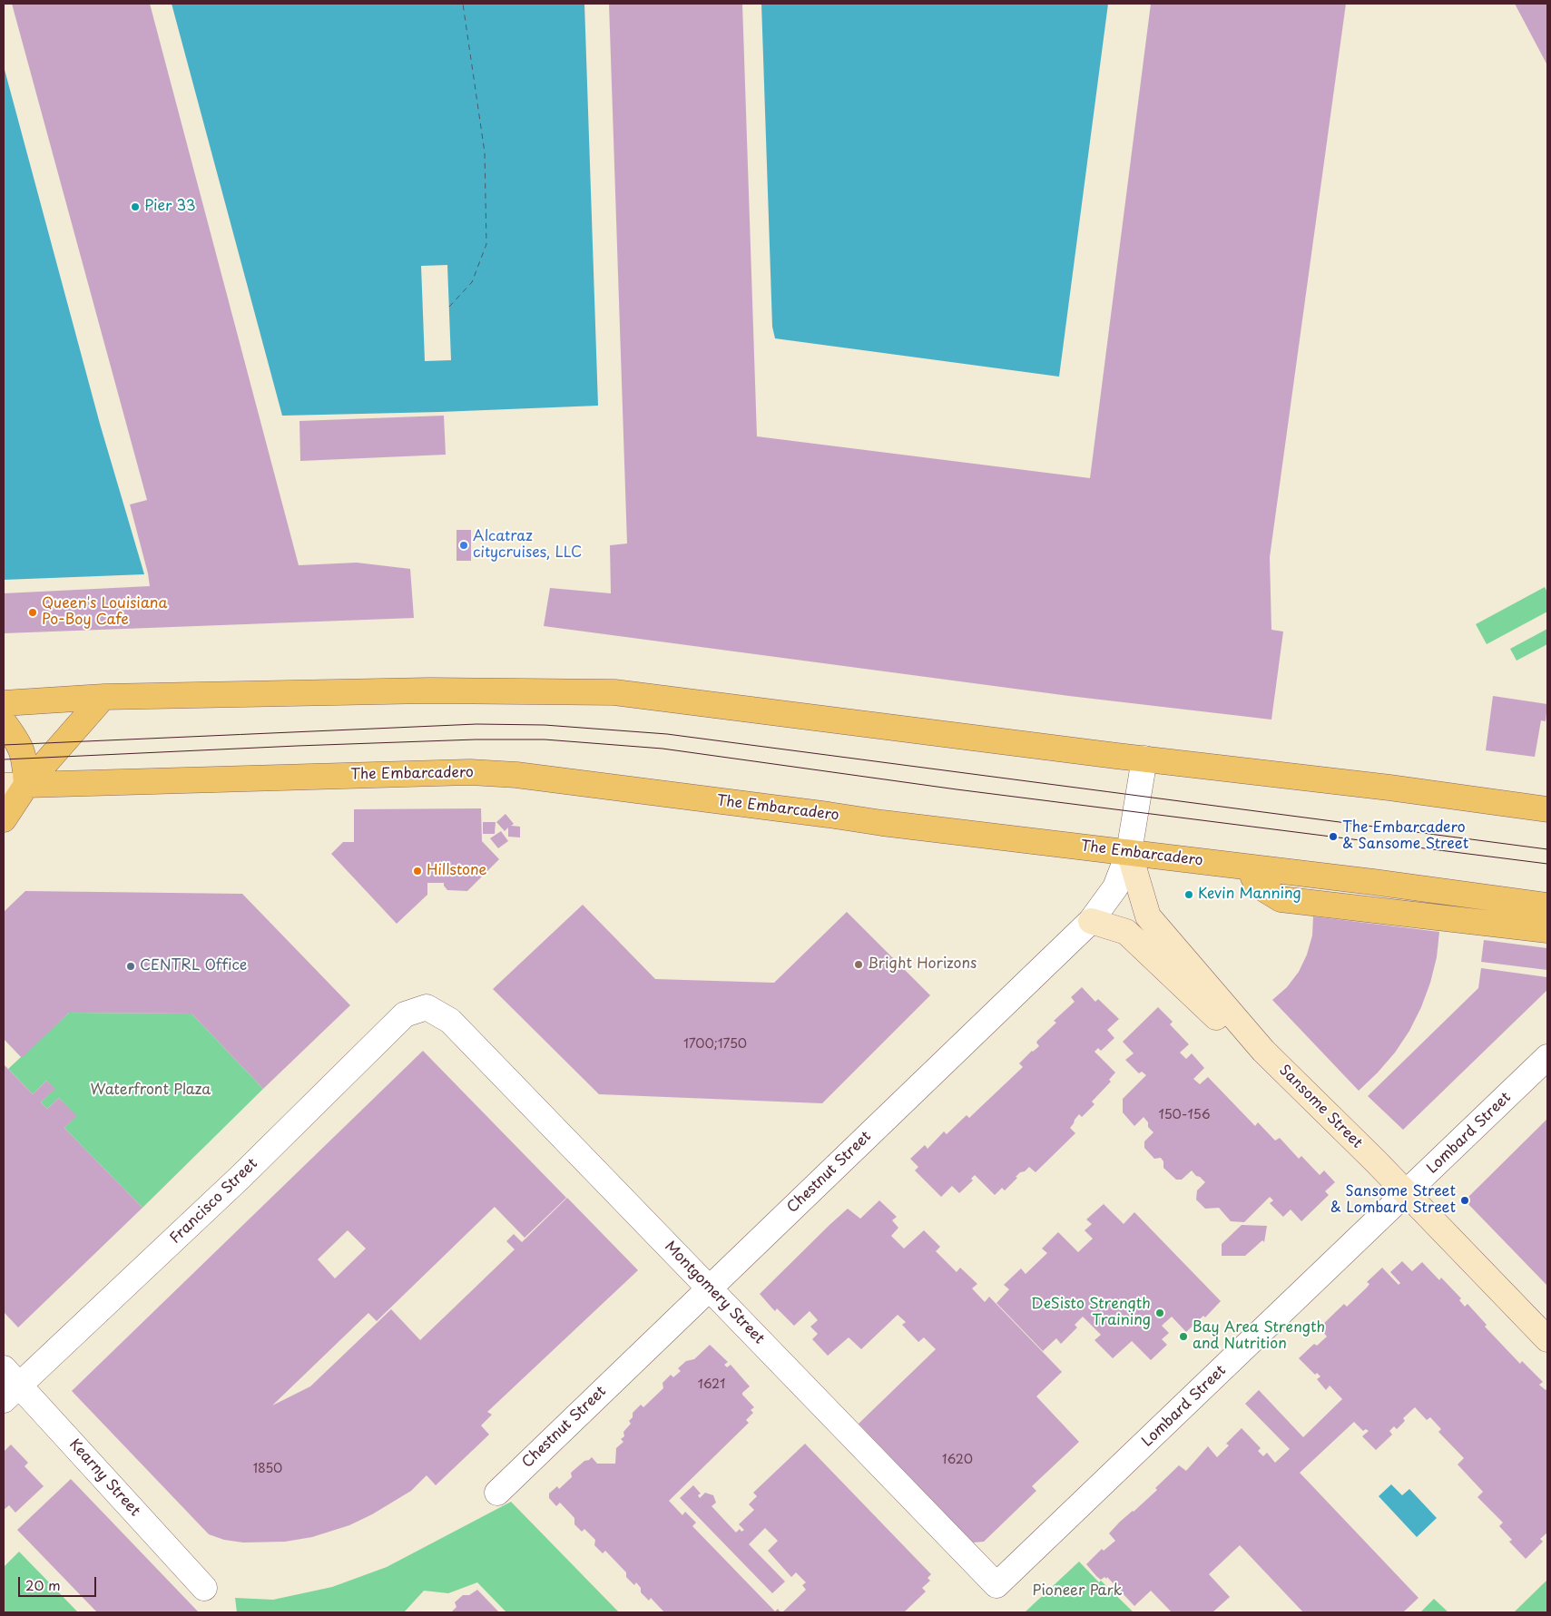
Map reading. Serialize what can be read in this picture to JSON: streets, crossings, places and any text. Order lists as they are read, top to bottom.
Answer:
{
  "streets": {
    "main road": ["The Embarcadero"],
    "street": [
      "Sansome Street",
      "Lombard Street",
      "Chestnut Street",
      "Francisco Street",
      "Montgomery Street",
      "Kearny Street"
    ]
  },
  "crossings": [
    ["The Embarcadero", "Sansome Street"],
    ["The Embarcadero", "Chestnut Street"],
    ["Sansome Street", "Lombard Street"],
    ["Sansome Street", "Chestnut Street"],
    ["Lombard Street", "Montgomery Street"],
    ["Chestnut Street", "Montgomery Street"],
    ["Francisco Street", "Montgomery Street"],
    ["Francisco Street", "Kearny Street"]
  ],
  "parks": ["Waterfront Plaza", "Pioneer Park"],
  "places": [
    "Pier 33",
    "Alcatraz citycruises, LLC",
    "Queen's Louisiana Po-Boy Cafe",
    "The Embarcadero & Sansome Street",
    "Hillstone",
    "Kevin Manning",
    "Bright Horizons",
    "CENTRL Office",
    "Sansome Street & Lombard Street",
    "DeSisto Strength Training",
    "Bay Area Strength and Nutrition"
  ],
  "house_numbers": [
    "1700;1750",
    "150-156",
    "1621",
    "1620",
    "1850"
  ],
  "scale_bar": "20 m"
}
